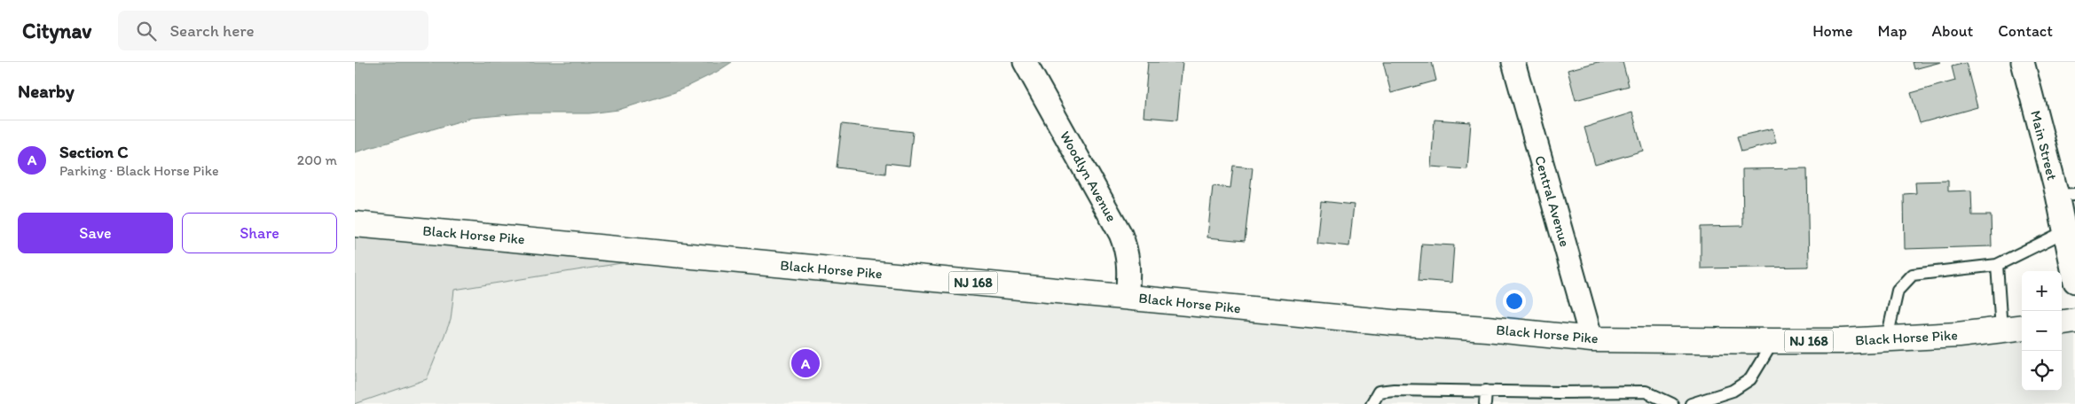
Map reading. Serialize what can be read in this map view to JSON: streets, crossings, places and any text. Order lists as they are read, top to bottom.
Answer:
{
  "streets": {
    "main road": ["Black Horse Pike", "NJ 168"],
    "street": ["Main Street", "Woodlyn Avenue", "Central Avenue"]
  },
  "crossings": [
    ["Woodlyn Avenue", "Black Horse Pike"],
    ["Central Avenue", "Black Horse Pike"]
  ],
  "page": {
    "header": "Citynav",
    "search": "Search here",
    "nav": [
      "Home",
      "Map",
      "About",
      "Contact"
    ],
    "heading": "Nearby",
    "list": [
      {
        "mark": "A",
        "name": "Section C",
        "note": "Parking · Black Horse Pike",
        "value": "200 m"
      }
    ],
    "buttons": ["Save", "Share"],
    "map_buttons": ["+", "−"],
    "pins": "A"
  }
}
